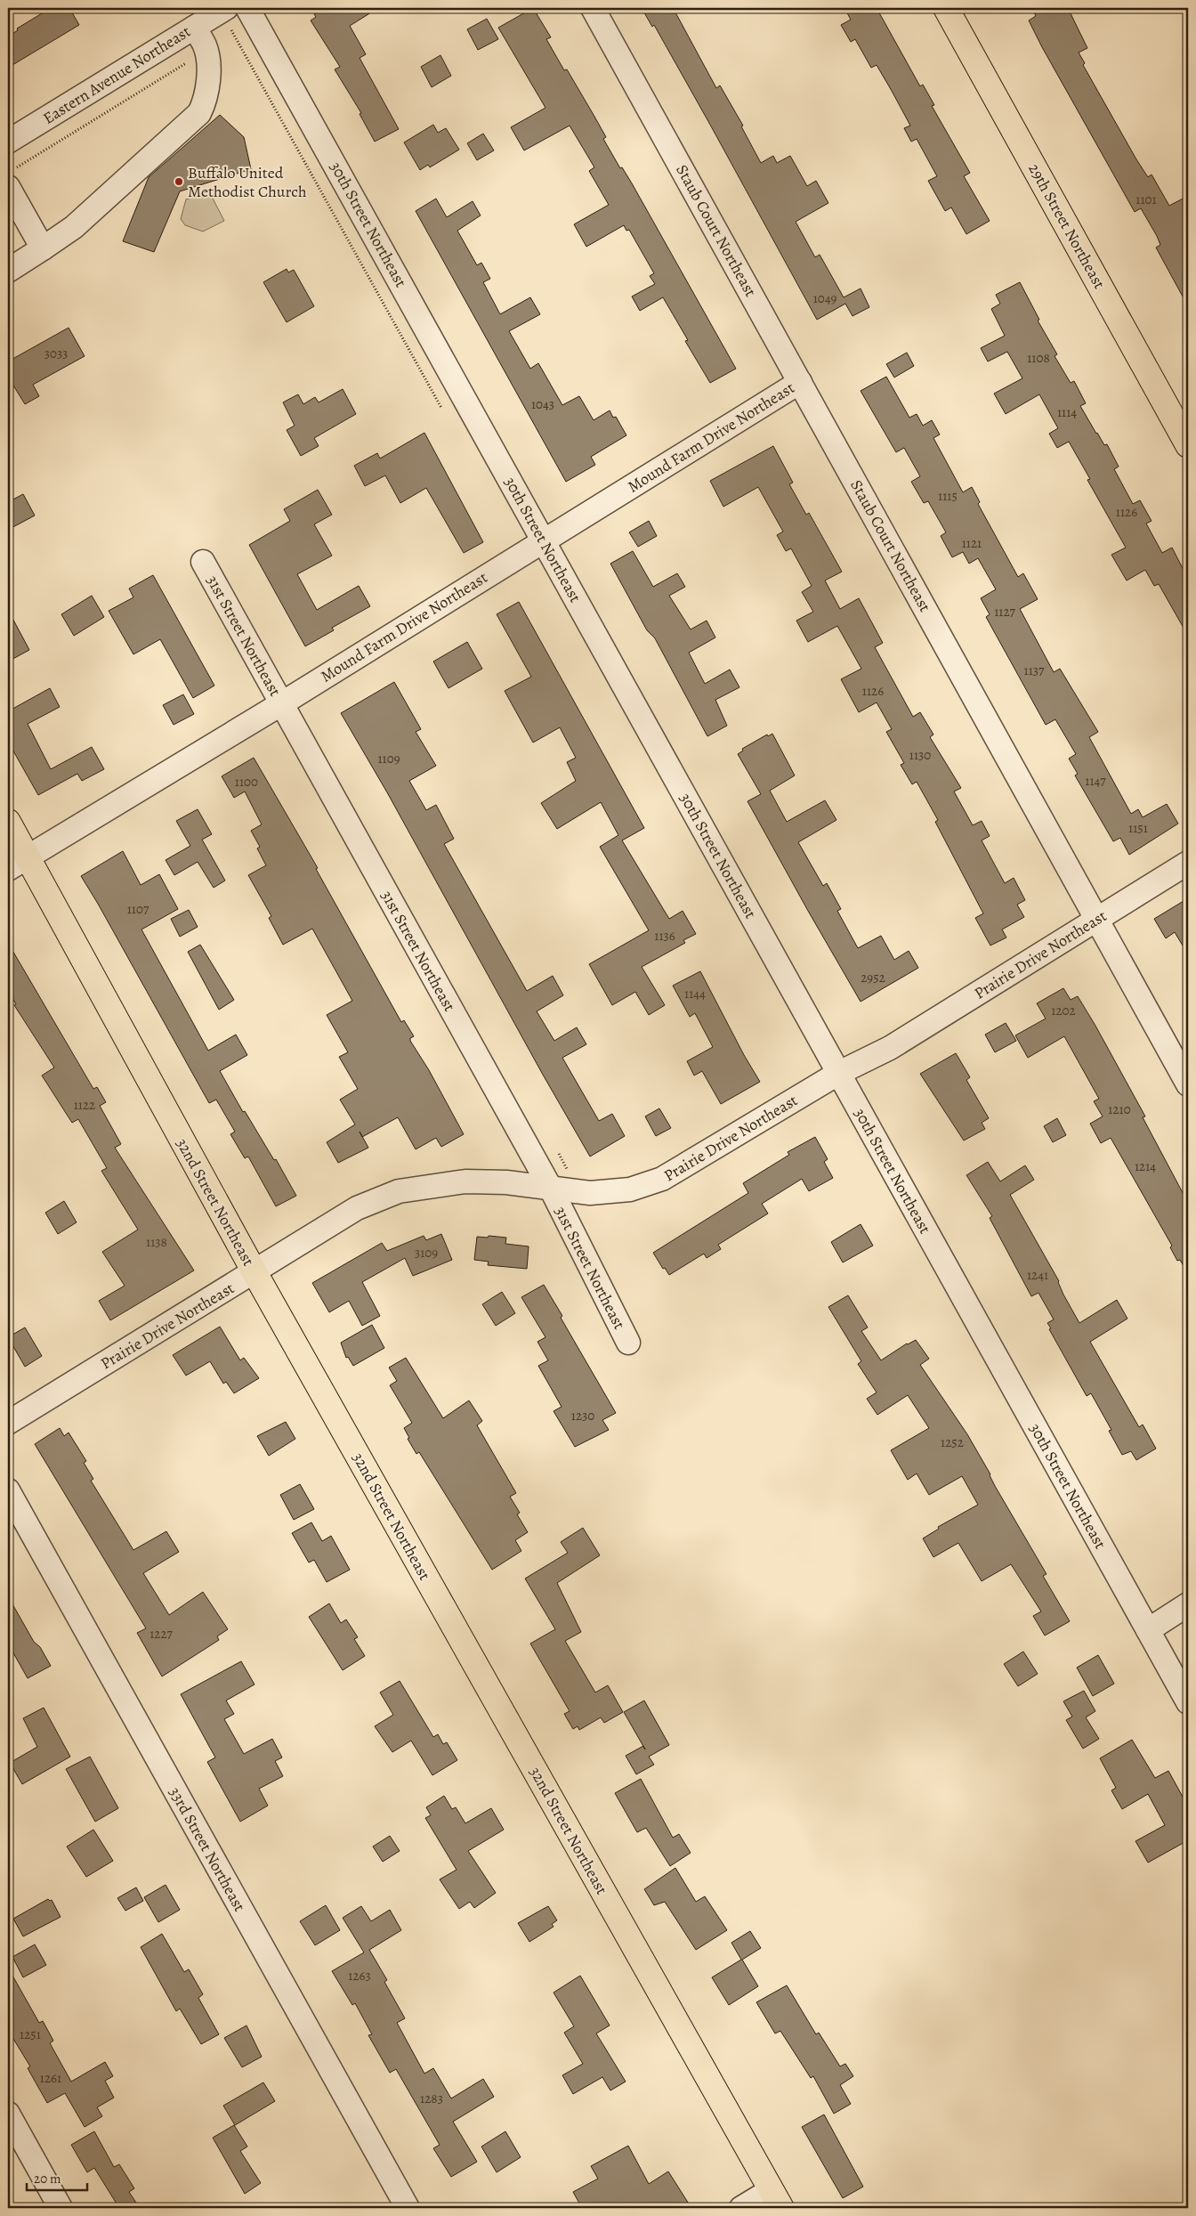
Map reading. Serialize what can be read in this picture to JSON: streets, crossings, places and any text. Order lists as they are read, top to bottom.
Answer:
{
  "streets": {
    "main road": ["29th Street Northeast", "32nd Street Northeast"],
    "street": [
      "Eastern Avenue Northeast",
      "30th Street Northeast",
      "Staub Court Northeast",
      "Mound Farm Drive Northeast",
      "31st Street Northeast",
      "Prairie Drive Northeast",
      "33rd Street Northeast"
    ]
  },
  "crossings": [
    ["30th Street Northeast", "Mound Farm Drive Northeast"],
    ["30th Street Northeast", "Prairie Drive Northeast"],
    ["Staub Court Northeast", "Mound Farm Drive Northeast"],
    ["Staub Court Northeast", "Prairie Drive Northeast"],
    ["Mound Farm Drive Northeast", "31st Street Northeast"],
    ["Mound Farm Drive Northeast", "32nd Street Northeast"],
    ["31st Street Northeast", "Prairie Drive Northeast"],
    ["Prairie Drive Northeast", "32nd Street Northeast"]
  ],
  "places": ["Buffalo United Methodist Church"],
  "house_numbers": [
    "1101",
    "1049",
    "3033",
    "1108",
    "1043",
    "1114",
    "1115",
    "1126",
    "1121",
    "1127",
    "1137",
    "1126",
    "1130",
    "1109",
    "1147",
    "1100",
    "1151",
    "1107",
    "1136",
    "2952",
    "1144",
    "1202",
    "1122",
    "1210",
    "1214",
    "1138",
    "3109",
    "1241",
    "1230",
    "1252",
    "1227",
    "1263",
    "1251",
    "1261",
    "1283"
  ],
  "scale_bar": "20 m"
}
